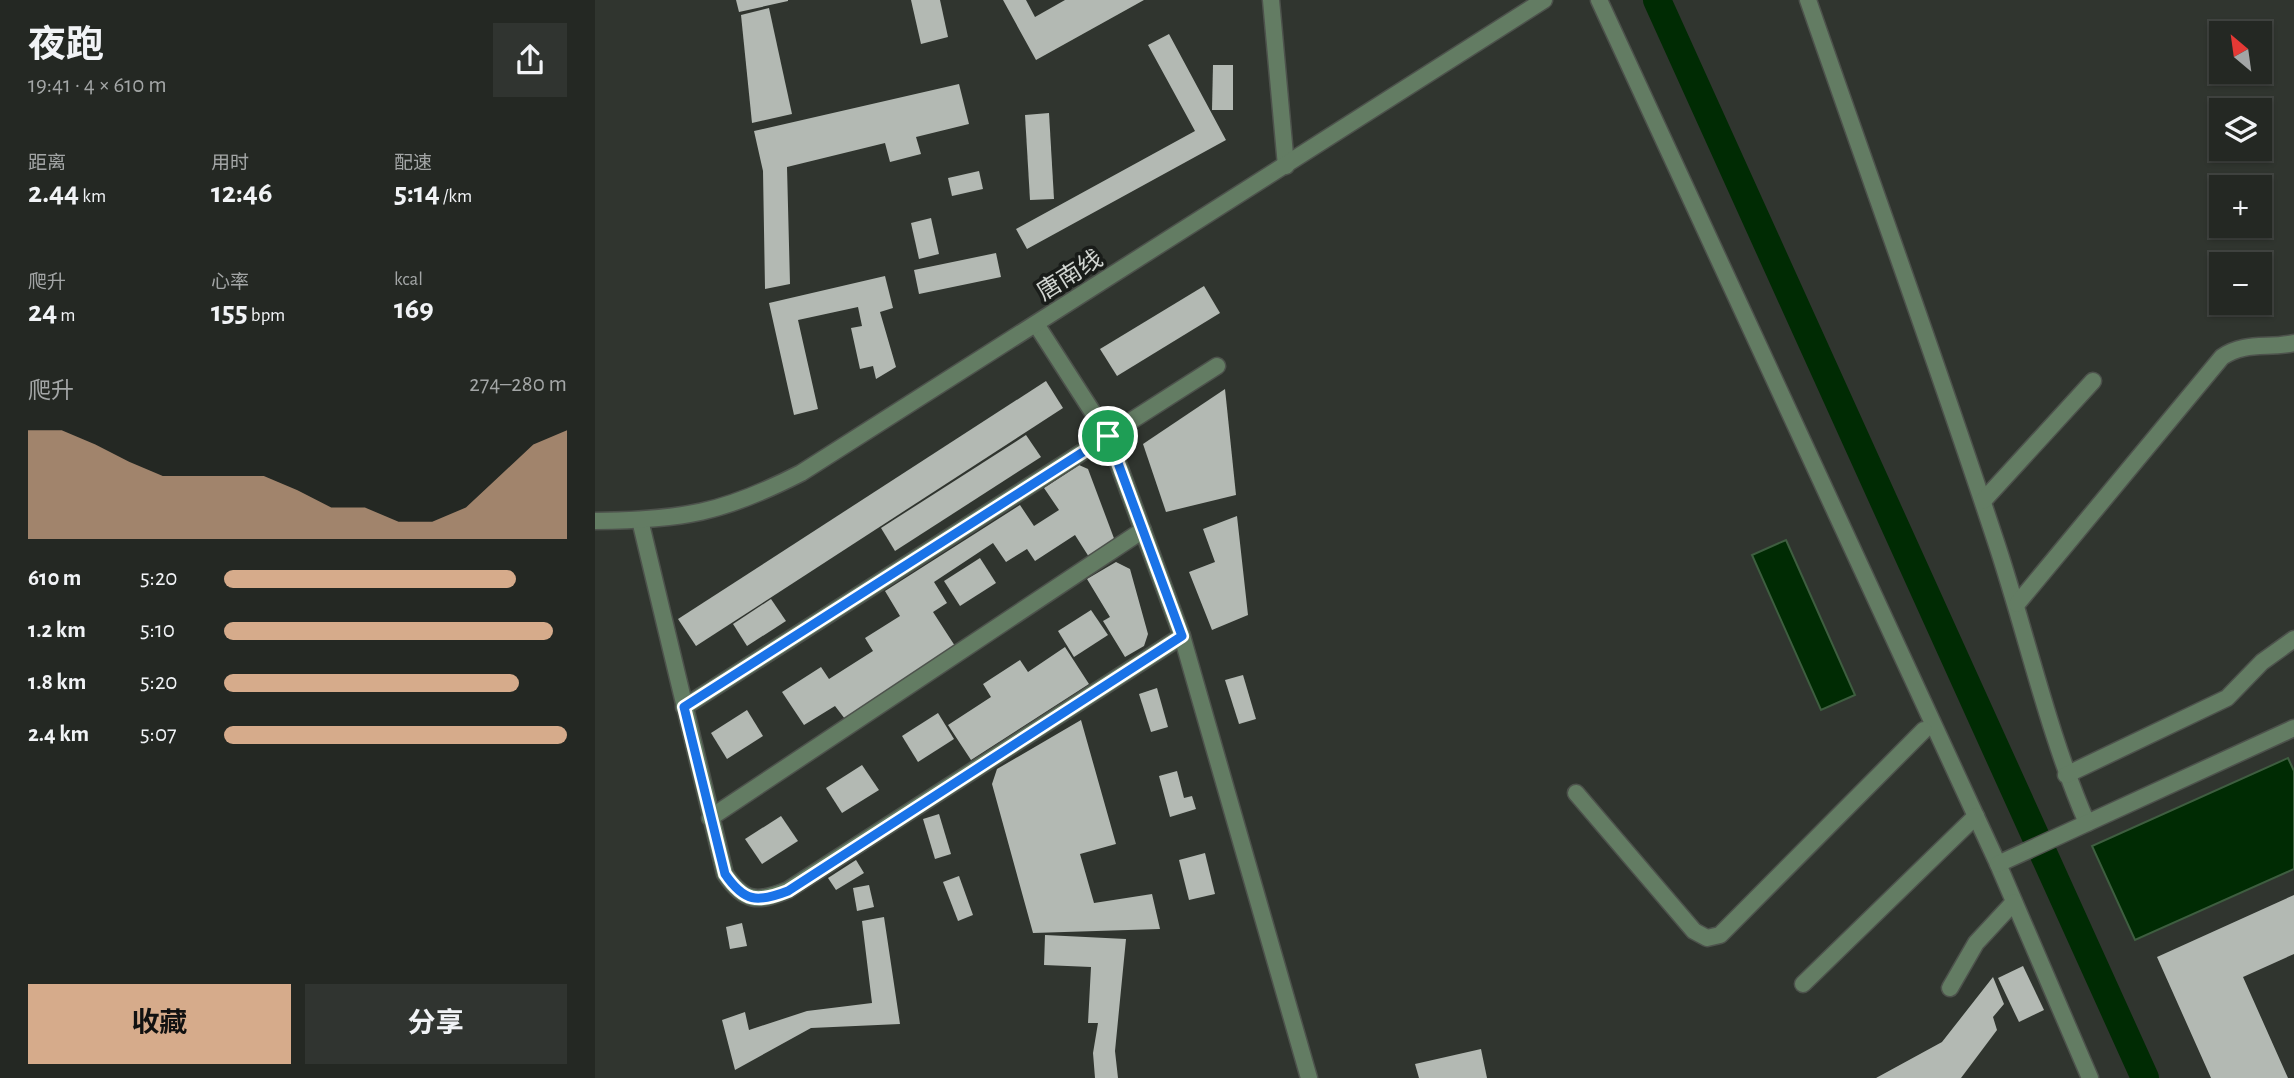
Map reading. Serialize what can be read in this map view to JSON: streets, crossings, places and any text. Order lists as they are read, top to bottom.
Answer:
{
  "streets": {
    "street": ["唐南线"]
  },
  "north": "top left",
  "page": {
    "heading": ["夜跑", "19:41 · 4 × 610 m"],
    "map_buttons": ["+", "−"],
    "stats": [
      ["距离", "2.44 km"],
      ["用时", "12:46"],
      ["配速", "5:14 /km"],
      ["爬升", "24 m"],
      ["心率", "155 bpm"],
      ["kcal", "169"]
    ],
    "chart": ["爬升", "274–280 m"],
    "list": [
      {
        "name": "610 m",
        "note": "5:20"
      },
      {
        "name": "1.2 km",
        "note": "5:10"
      },
      {
        "name": "1.8 km",
        "note": "5:20"
      },
      {
        "name": "2.4 km",
        "note": "5:07"
      }
    ],
    "buttons": ["收藏", "分享"]
  }
}
